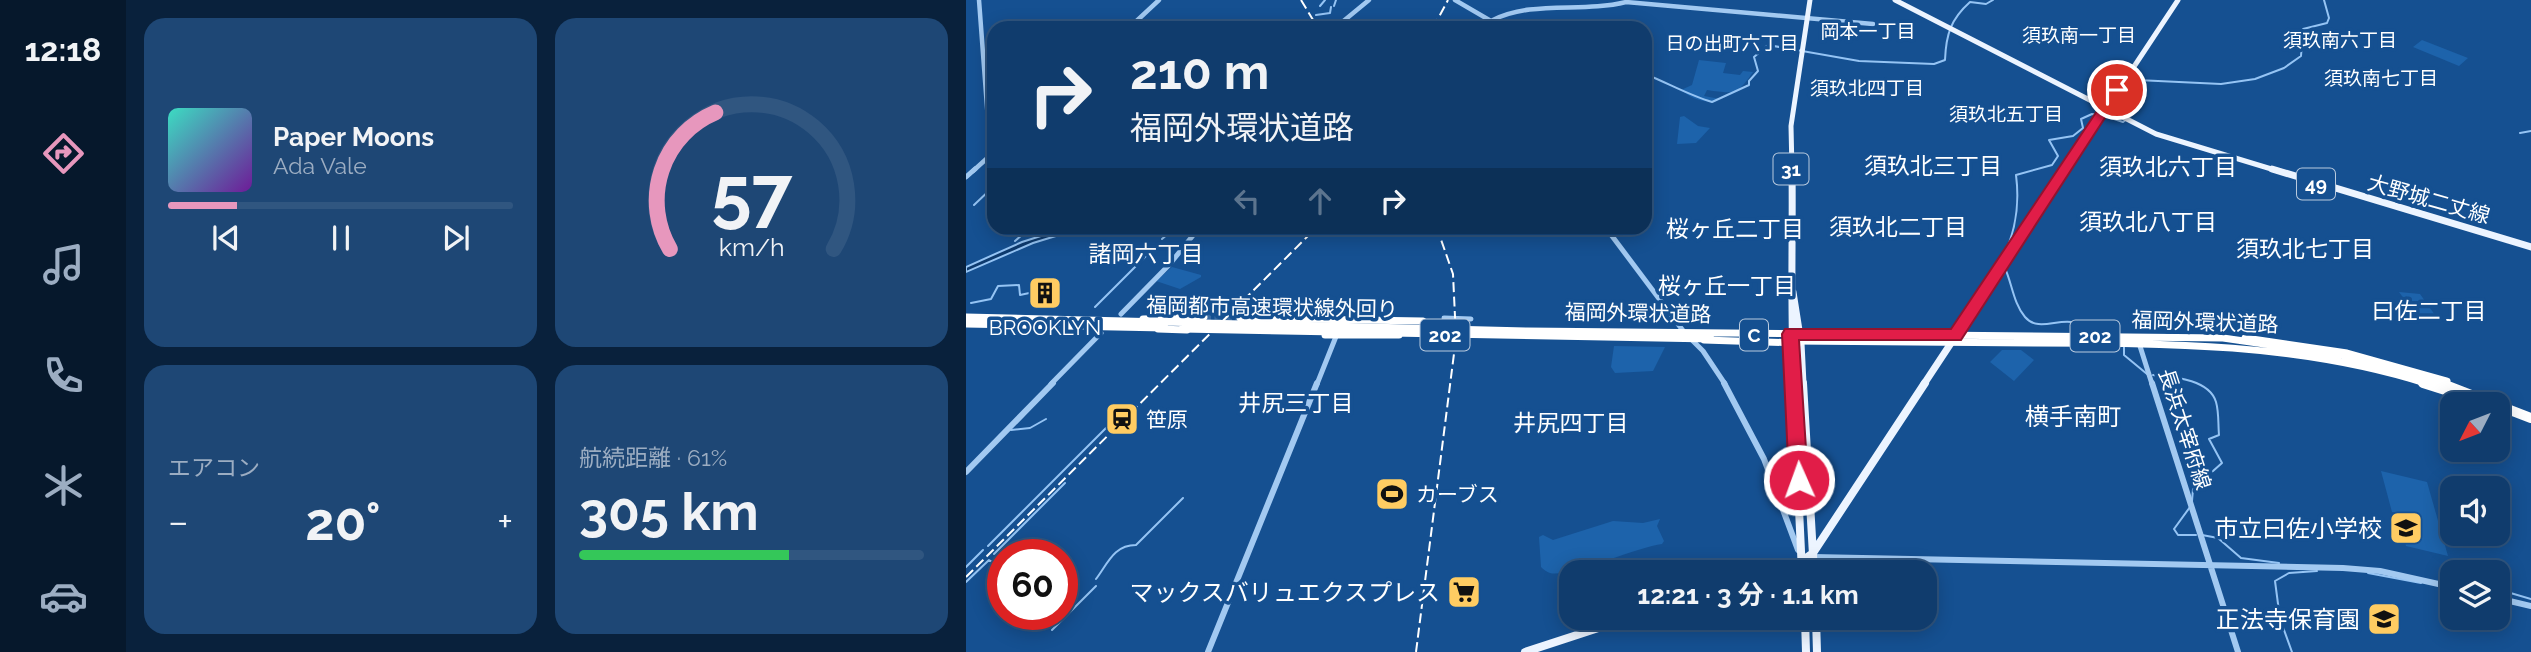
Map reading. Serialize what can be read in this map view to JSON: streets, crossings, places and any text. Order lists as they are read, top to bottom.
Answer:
{
  "streets": {
    "highway": [
      "福岡都市高速環状線外回り",
      "福岡外環状道路",
      "202",
      "C"
    ],
    "main road": ["31", "49", "大野城二丈線"],
    "street": ["長浜太宰府線"]
  },
  "crossings": [
    ["31", "福岡外環状道路"],
    ["福岡都市高速環状線外回り", "福岡外環状道路"],
    ["福岡外環状道路", "長浜太宰府線"]
  ],
  "districts": [
    "岡本一丁目",
    "須玖南一丁目",
    "須玖南六丁目",
    "日の出町六丁目",
    "須玖南七丁目",
    "須玖北四丁目",
    "須玖北五丁目",
    "須玖北三丁目",
    "須玖北六丁目",
    "須玖北八丁目",
    "須玖北二丁目",
    "桜ヶ丘二丁目",
    "須玖北七丁目",
    "諸岡六丁目",
    "桜ヶ丘一丁目",
    "曰佐二丁目",
    "井尻三丁目",
    "横手南町",
    "井尻四丁目"
  ],
  "places": {
    "building": ["BROOKLYN"],
    "station": ["笹原"],
    "sports": ["カーブス"],
    "school or university": ["市立曰佐小学校", "正法寺保育園"],
    "supermarket": ["マックスバリュエクスプレス"]
  },
  "north": "bottom left",
  "page": {
    "tabs": "12:18",
    "turn": ["210 m", "福岡外環状道路"],
    "song": ["Paper Moons", "Ada Vale"],
    "tile": [
      "エアコン",
      ["航続距離 · 61%", "305 km"]
    ],
    "heat": ["−", "20°", "+"],
    "limit": "60",
    "trip": "12:21 · 3 分 · 1.1 km",
    "gauge": ["57", "km/h"]
  }
}
